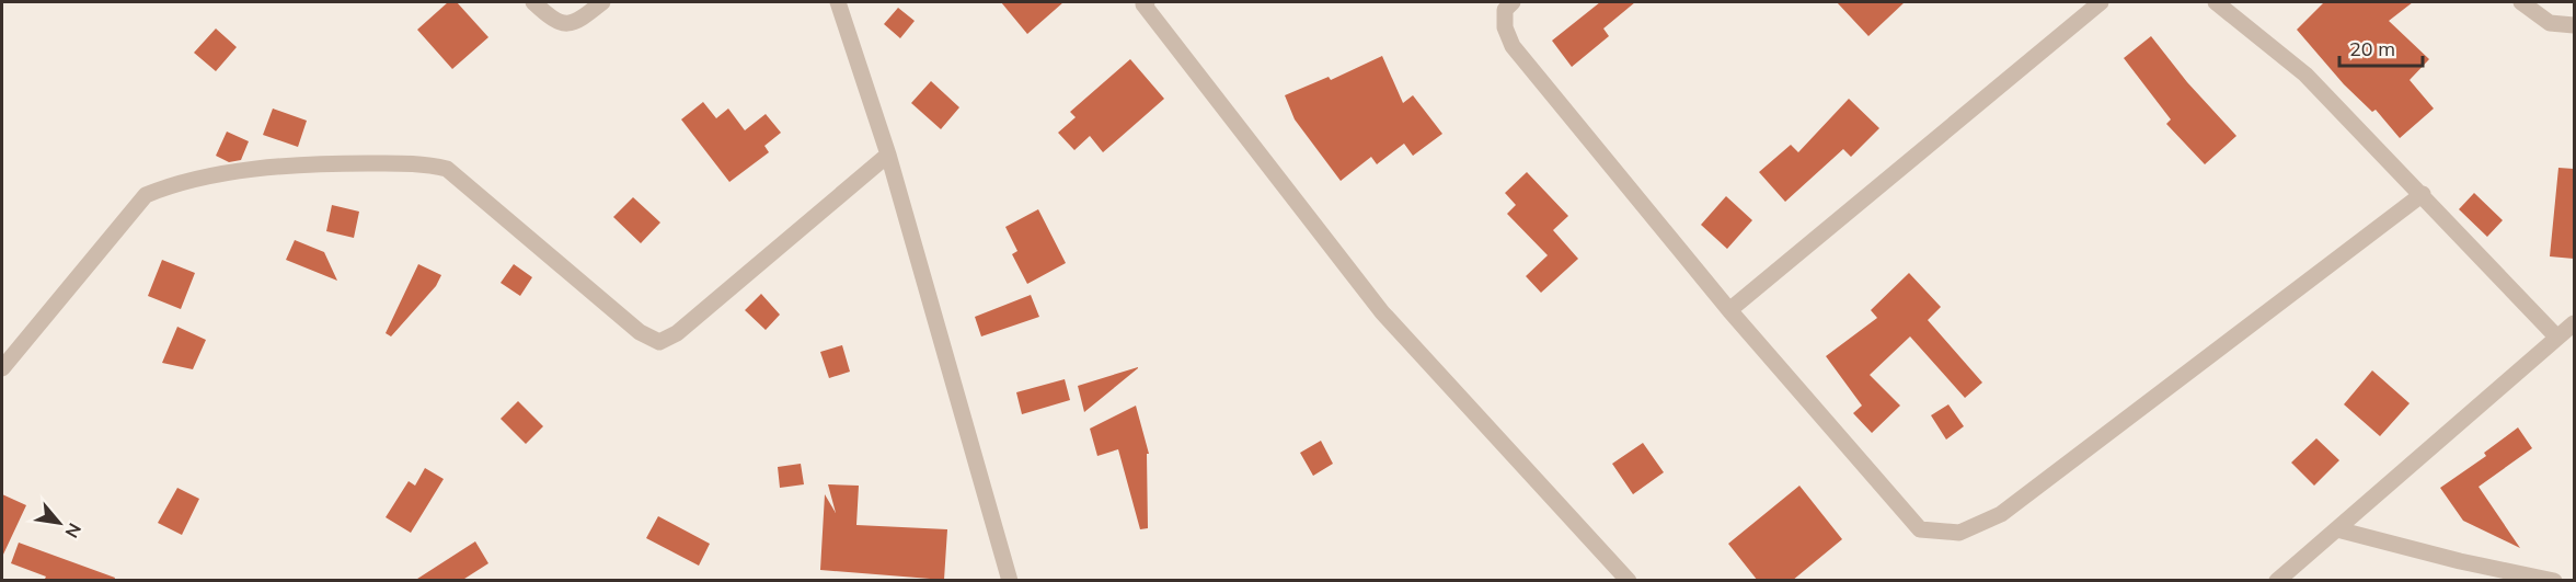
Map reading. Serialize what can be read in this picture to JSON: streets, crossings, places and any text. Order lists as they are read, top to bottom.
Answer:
{
  "scale_bar": "20 m",
  "north": "bottom right"
}
